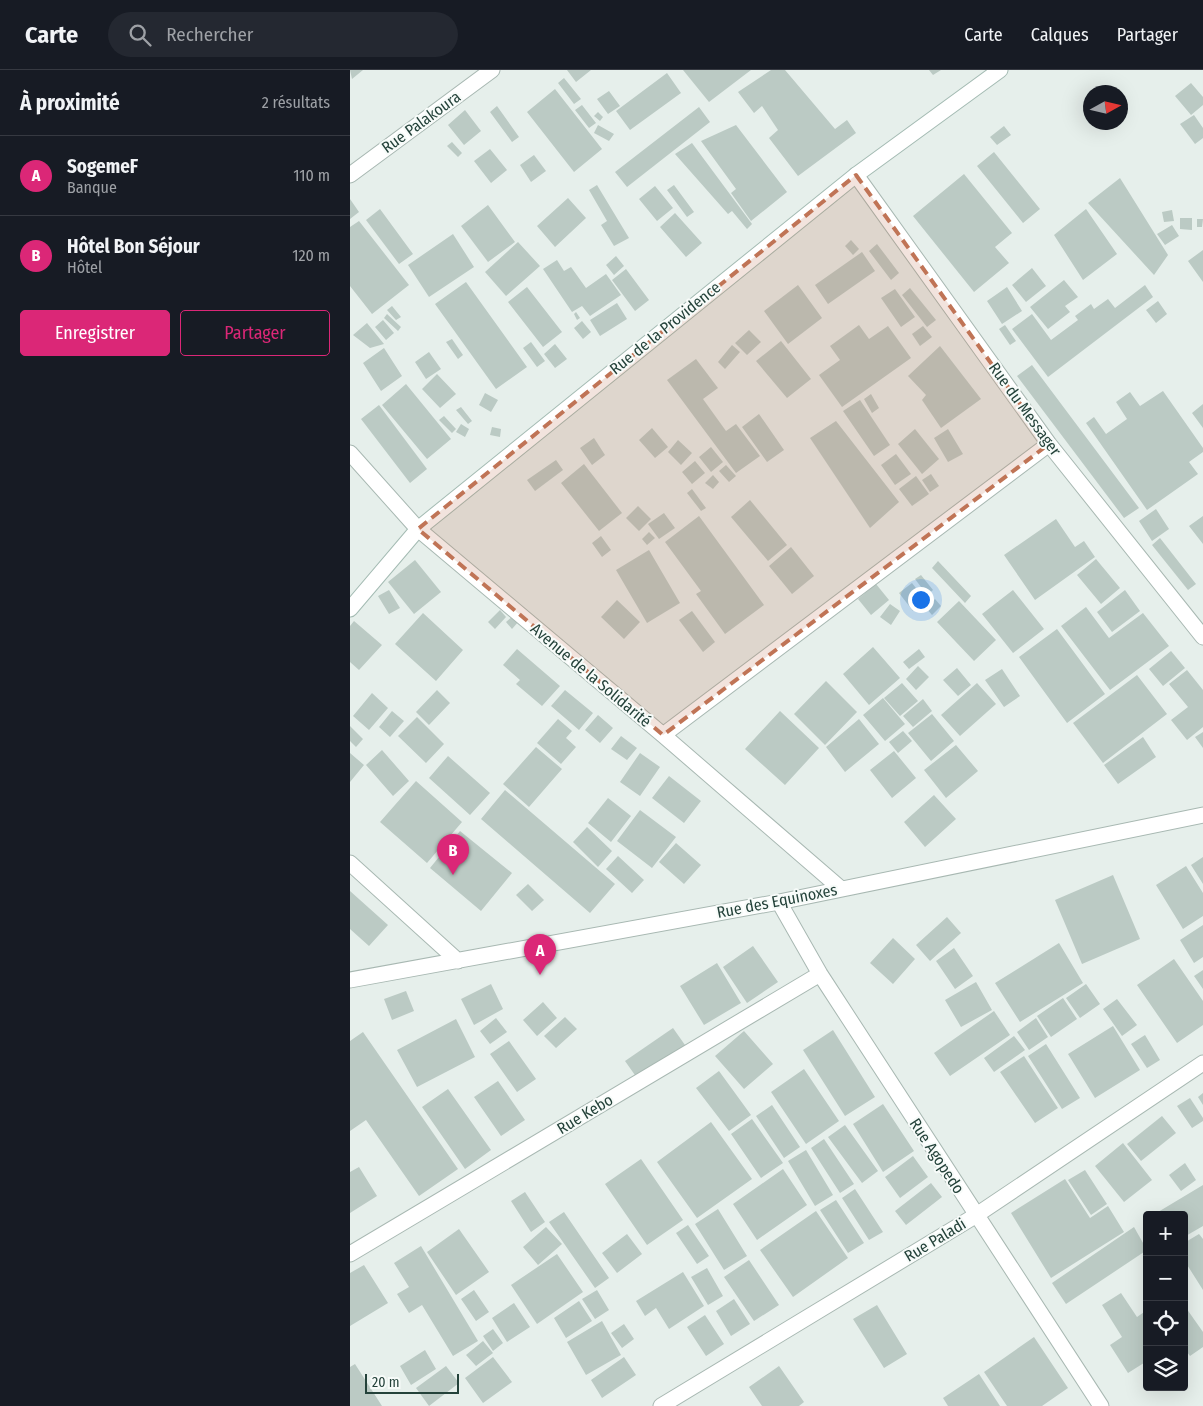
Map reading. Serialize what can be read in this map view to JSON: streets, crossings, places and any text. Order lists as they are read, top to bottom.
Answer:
{
  "streets": {
    "street": [
      "Rue Palakoura",
      "Rue de la Providence",
      "Rue du Messager",
      "Avenue de la Solidarité",
      "Rue des Equinoxes",
      "Rue Kebo",
      "Rue Agopedo",
      "Rue Paladi"
    ]
  },
  "crossings": [
    ["Rue de la Providence", "Rue du Messager"],
    ["Rue de la Providence", "Avenue de la Solidarité"],
    ["Avenue de la Solidarité", "Rue des Equinoxes"],
    ["Rue des Equinoxes", "Rue Agopedo"],
    ["Rue Kebo", "Rue Agopedo"],
    ["Rue Agopedo", "Rue Paladi"]
  ],
  "scale_bar": "20 m",
  "north": "right",
  "page": {
    "header": "Carte",
    "search": "Rechercher",
    "nav": ["Carte", "Calques", "Partager"],
    "heading": ["À proximité", "2 résultats"],
    "list": [
      {
        "mark": "A",
        "name": "SogemeF",
        "note": "Banque",
        "value": "110 m"
      },
      {
        "mark": "B",
        "name": "Hôtel Bon Séjour",
        "note": "Hôtel",
        "value": "120 m"
      }
    ],
    "buttons": ["Enregistrer", "Partager"],
    "pins": ["B", "A"],
    "map_buttons": ["+", "−"],
    "scale": "20 m"
  }
}
